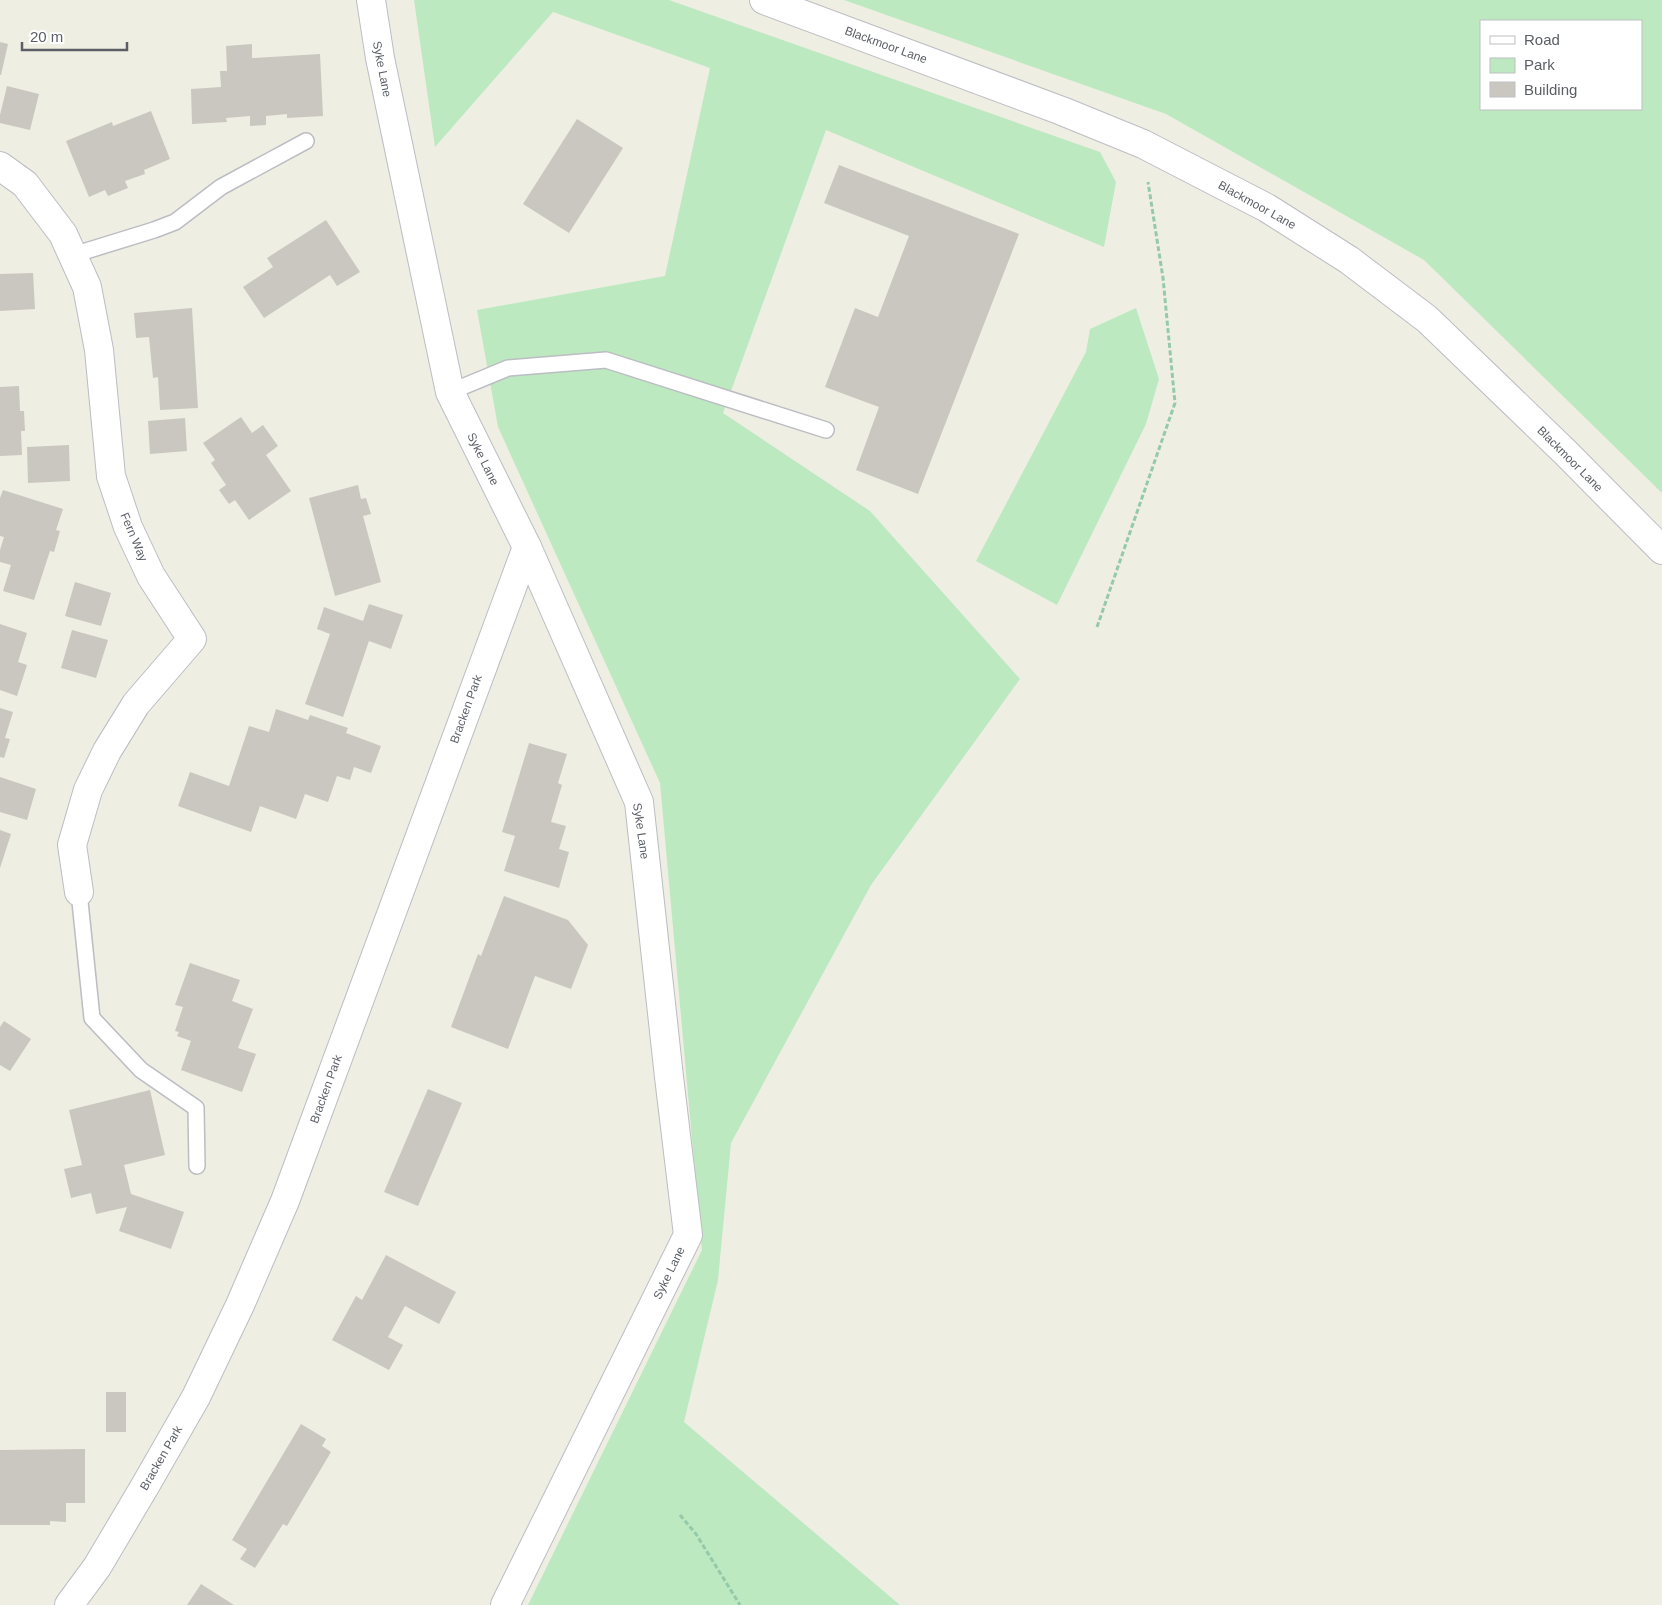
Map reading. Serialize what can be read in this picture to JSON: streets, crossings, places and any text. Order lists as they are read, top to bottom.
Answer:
{
  "streets": {
    "street": [
      "Blackmoor Lane",
      "Syke Lane",
      "Fern Way",
      "Bracken Park"
    ]
  },
  "crossings": [
    ["Syke Lane", "Bracken Park"]
  ],
  "legend": ["Road", "Park", "Building"],
  "scale_bar": "20 m"
}
